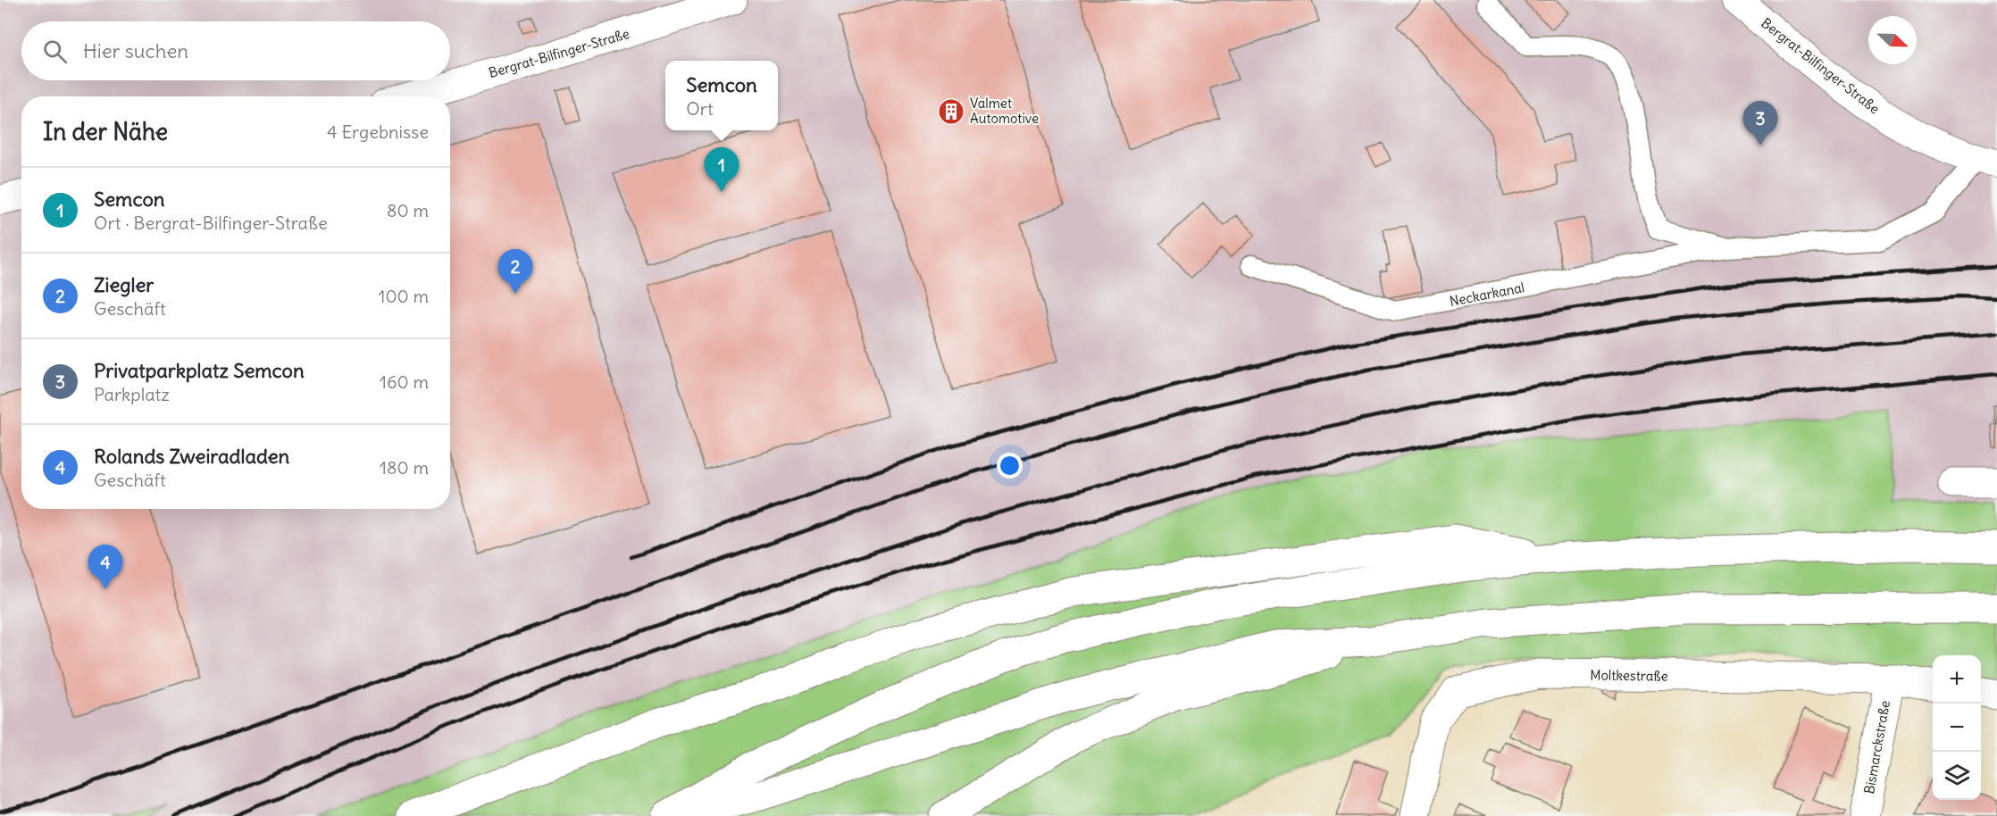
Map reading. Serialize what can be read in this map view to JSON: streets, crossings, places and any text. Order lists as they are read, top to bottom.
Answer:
{
  "streets": {
    "main road": ["Bergrat-Bilfinger-Straße", "Moltkestraße", "Bismarckstraße"],
    "lane": ["Neckarkanal"]
  },
  "crossings": [
    ["Bergrat-Bilfinger-Straße", "Neckarkanal"],
    ["Moltkestraße", "Bismarckstraße"]
  ],
  "places": {
    "building": ["Valmet Automotive"]
  },
  "north": "bottom right",
  "page": {
    "search": "Hier suchen",
    "popup": ["Semcon", "Ort"],
    "heading": ["In der Nähe", "4 Ergebnisse"],
    "pins": [
      "3",
      "1",
      "2",
      "4"
    ],
    "list": [
      {
        "mark": "1",
        "name": "Semcon",
        "note": "Ort · Bergrat-Bilfinger-Straße",
        "value": "80 m"
      },
      {
        "mark": "2",
        "name": "Ziegler",
        "note": "Geschäft",
        "value": "100 m"
      },
      {
        "mark": "3",
        "name": "Privatparkplatz Semcon",
        "note": "Parkplatz",
        "value": "160 m"
      },
      {
        "mark": "4",
        "name": "Rolands Zweiradladen",
        "note": "Geschäft",
        "value": "180 m"
      }
    ],
    "map_buttons": ["+", "−"]
  }
}
